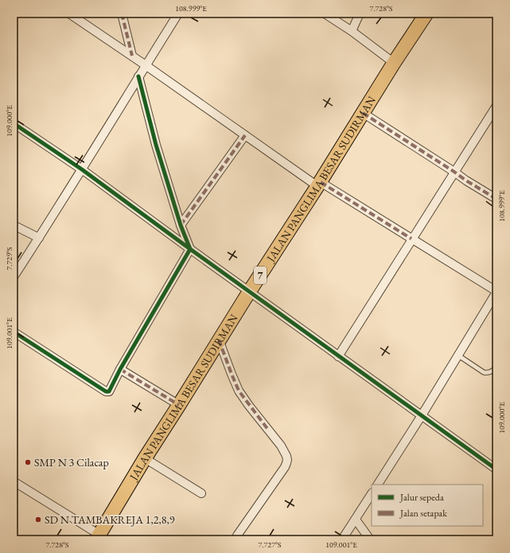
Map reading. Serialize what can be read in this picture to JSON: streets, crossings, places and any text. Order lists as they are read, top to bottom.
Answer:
{
  "streets": {
    "highway": ["JALAN PANGLIMA BESAR SUDIRMAN", "7"]
  },
  "places": ["SMP N 3 Cilacap", "SD N TAMBAKREJA 1,2,8,9"],
  "legend": ["Jalur sepeda", "Jalan setapak"],
  "coordinates": [
    "108.999°E",
    "7.728°S",
    "109.000°E",
    "7.729°S",
    "109.001°E",
    "7.727°S"
  ]
}
